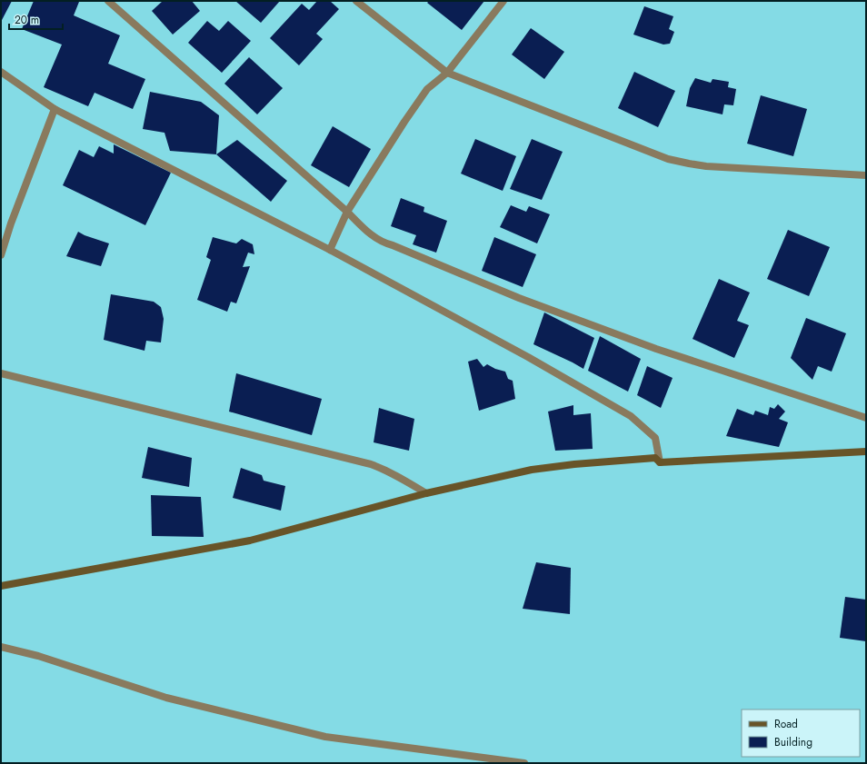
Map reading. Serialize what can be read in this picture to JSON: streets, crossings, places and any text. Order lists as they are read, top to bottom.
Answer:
{
  "legend": ["Road", "Building"],
  "scale_bar": "20 m"
}
